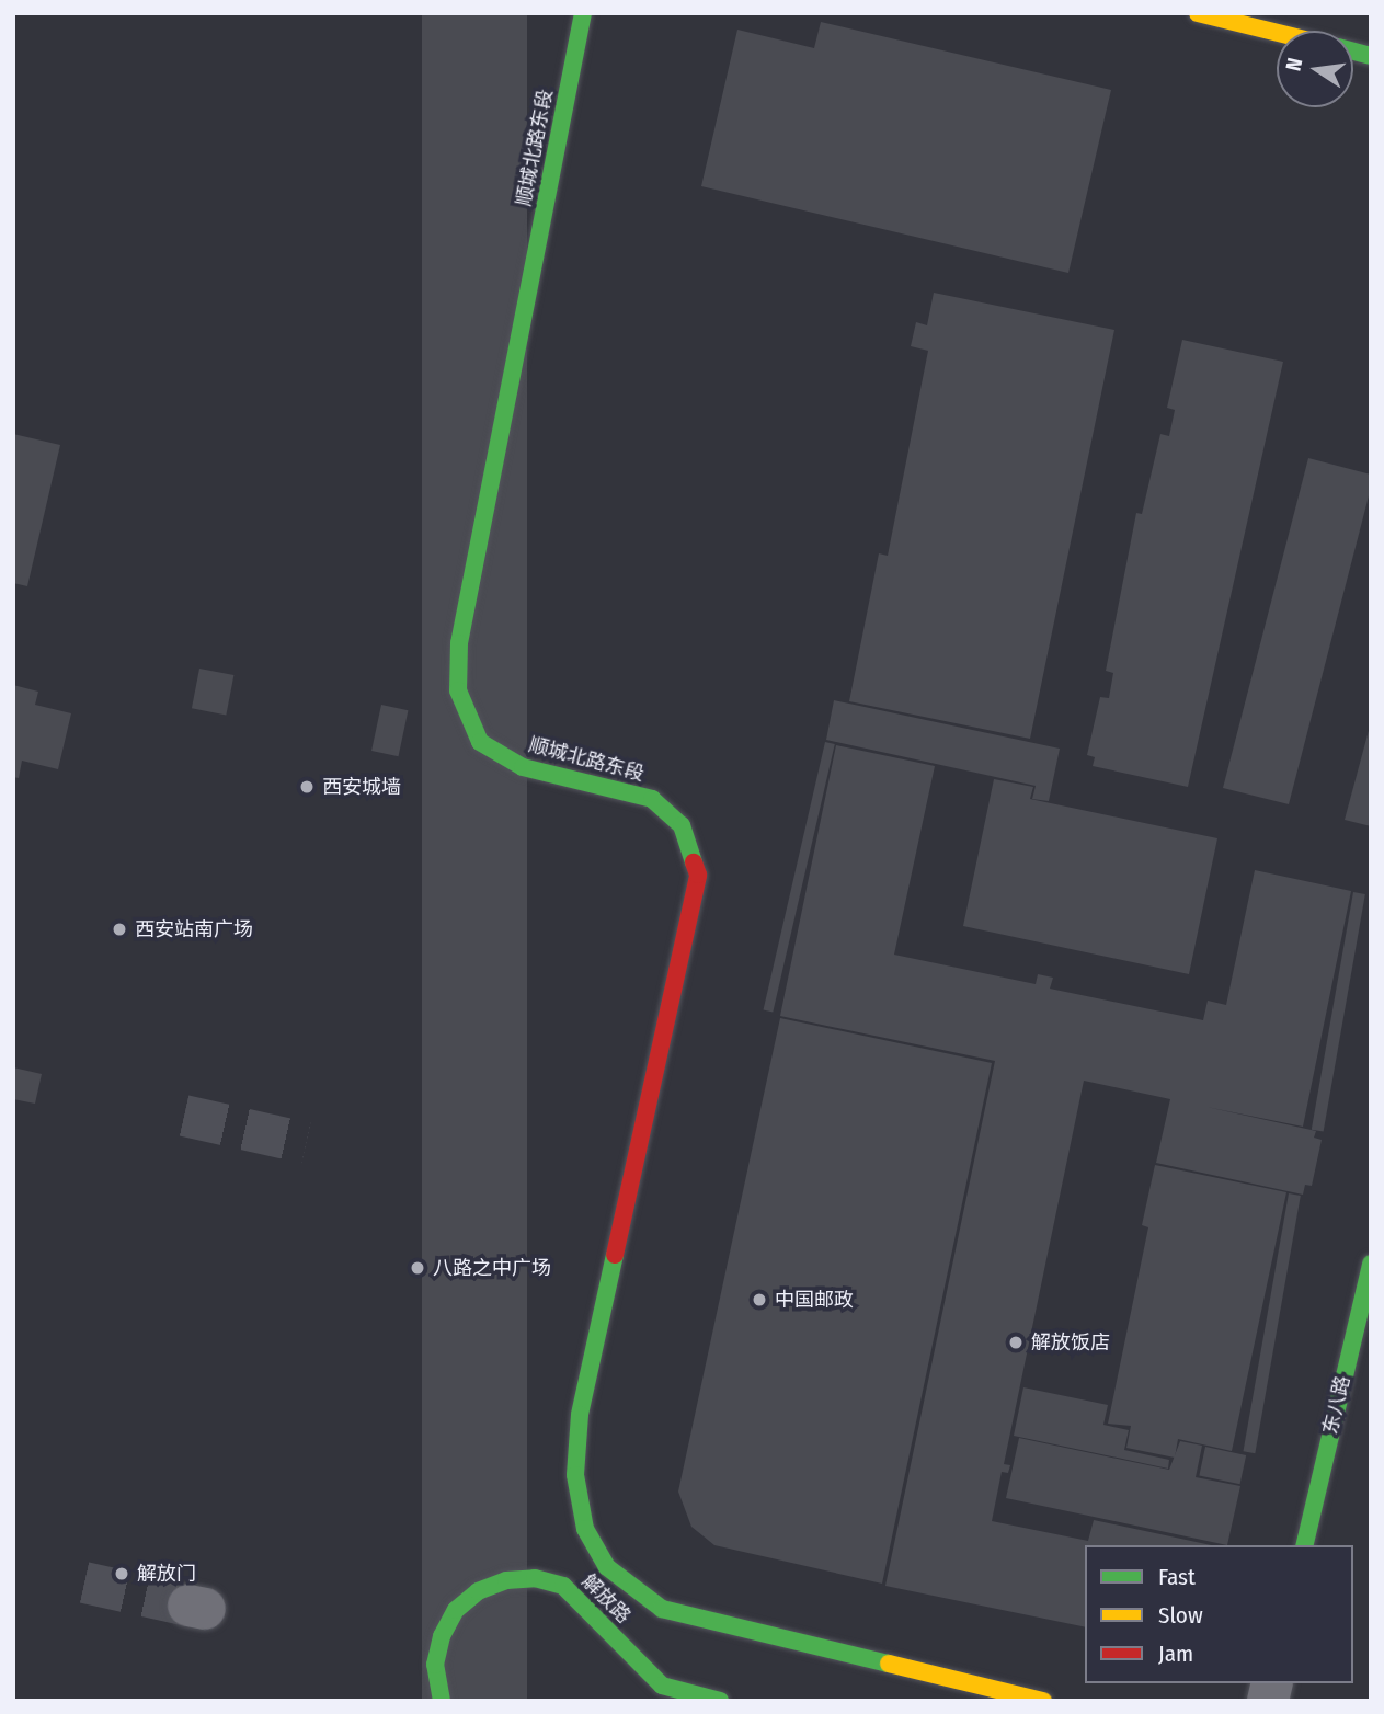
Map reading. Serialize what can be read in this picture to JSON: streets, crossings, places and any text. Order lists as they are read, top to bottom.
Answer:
{
  "streets": {
    "street": ["顺城北路东段", "东八路", "解放路"]
  },
  "places": [
    "西安城墙",
    "西安站南广场",
    "八路之中广场",
    "中国邮政",
    "解放饭店",
    "解放门"
  ],
  "legend": ["Fast", "Slow", "Jam"],
  "north": "left"
}
